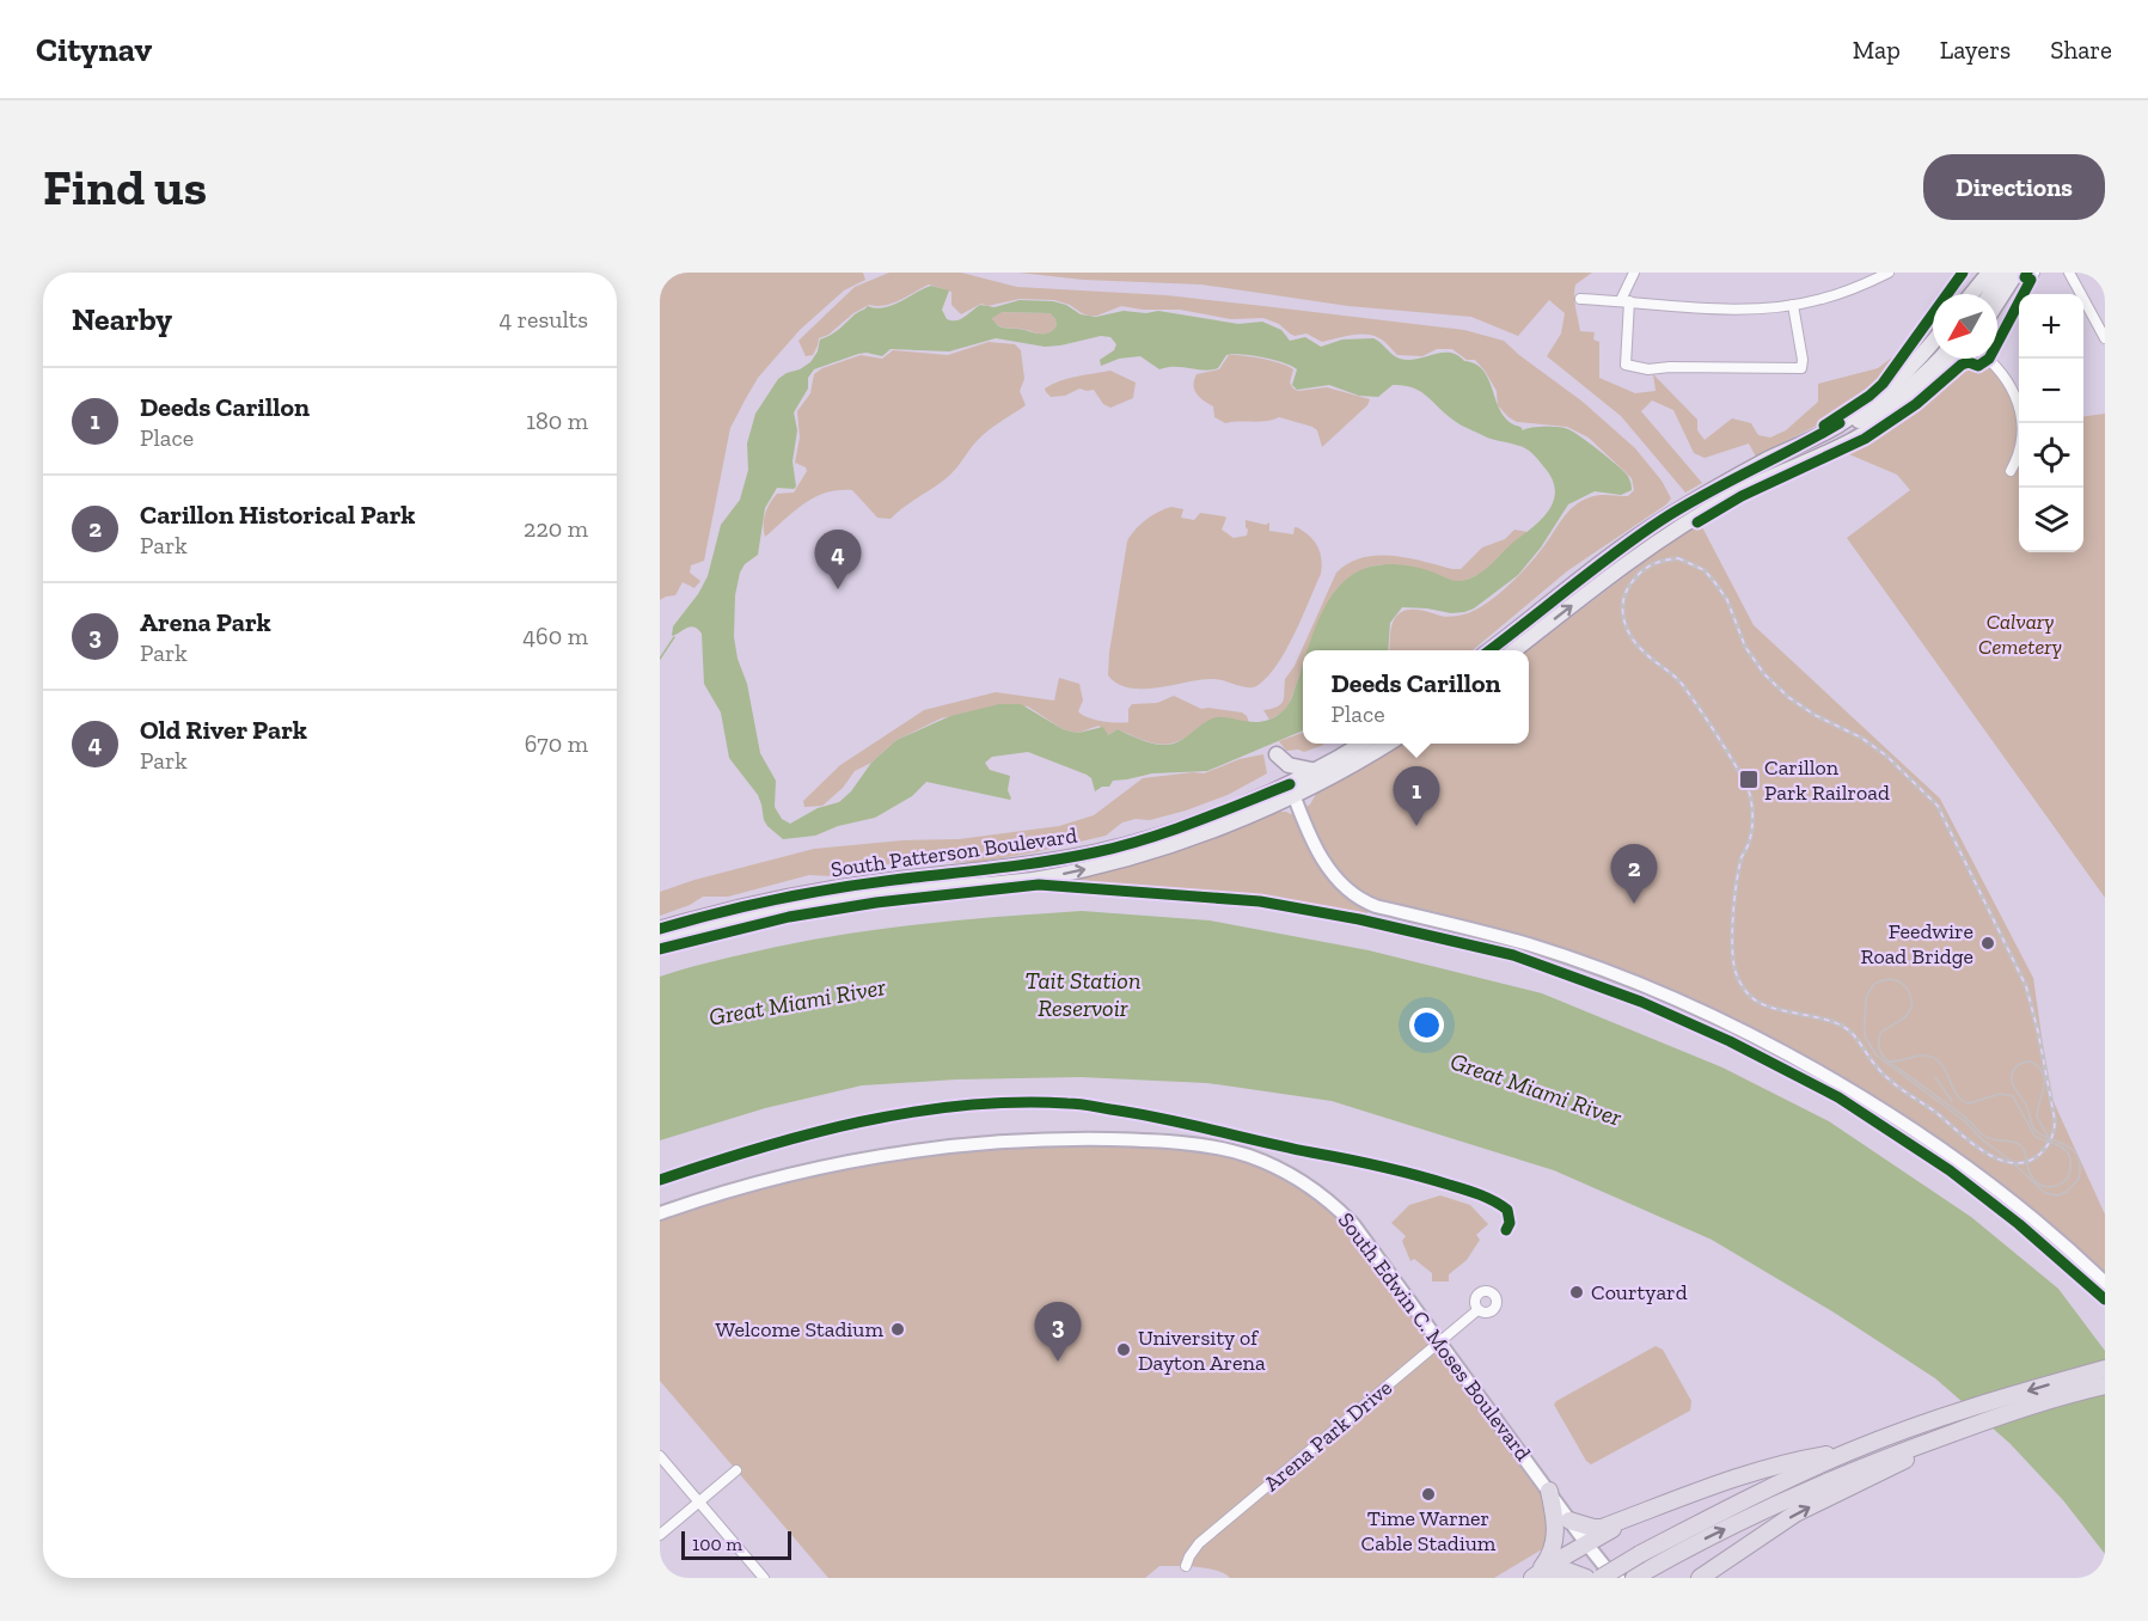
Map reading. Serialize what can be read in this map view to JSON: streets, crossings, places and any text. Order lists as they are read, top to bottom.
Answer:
{
  "streets": {
    "main road": ["South Patterson Boulevard", "South Edwin C. Moses Boulevard"],
    "street": ["Arena Park Drive"]
  },
  "crossings": [
    ["South Edwin C. Moses Boulevard", "Arena Park Drive"]
  ],
  "water": ["Tait Station Reservoir", "Great Miami River"],
  "parks": ["Calvary Cemetery"],
  "places": {
    "transit": ["Carillon Park Railroad"],
    "other": [
      "Feedwire Road Bridge",
      "Courtyard",
      "Welcome Stadium",
      "University of Dayton Arena",
      "Time Warner Cable Stadium"
    ]
  },
  "scale_bar": "100 m",
  "north": "bottom left",
  "page": {
    "header": "Citynav",
    "nav": ["Map", "Layers", "Share"],
    "buttons": "Directions",
    "title": "Find us",
    "heading": ["Nearby", "4 results"],
    "map_buttons": ["+", "−"],
    "list": [
      {
        "mark": "1",
        "name": "Deeds Carillon",
        "note": "Place",
        "value": "180 m"
      },
      {
        "mark": "2",
        "name": "Carillon Historical Park",
        "note": "Park",
        "value": "220 m"
      },
      {
        "mark": "3",
        "name": "Arena Park",
        "note": "Park",
        "value": "460 m"
      },
      {
        "mark": "4",
        "name": "Old River Park",
        "note": "Park",
        "value": "670 m"
      }
    ],
    "pins": [
      "4",
      "1",
      "2",
      "3"
    ],
    "popup": ["Deeds Carillon", "Place"],
    "scale": "100 m"
  }
}
